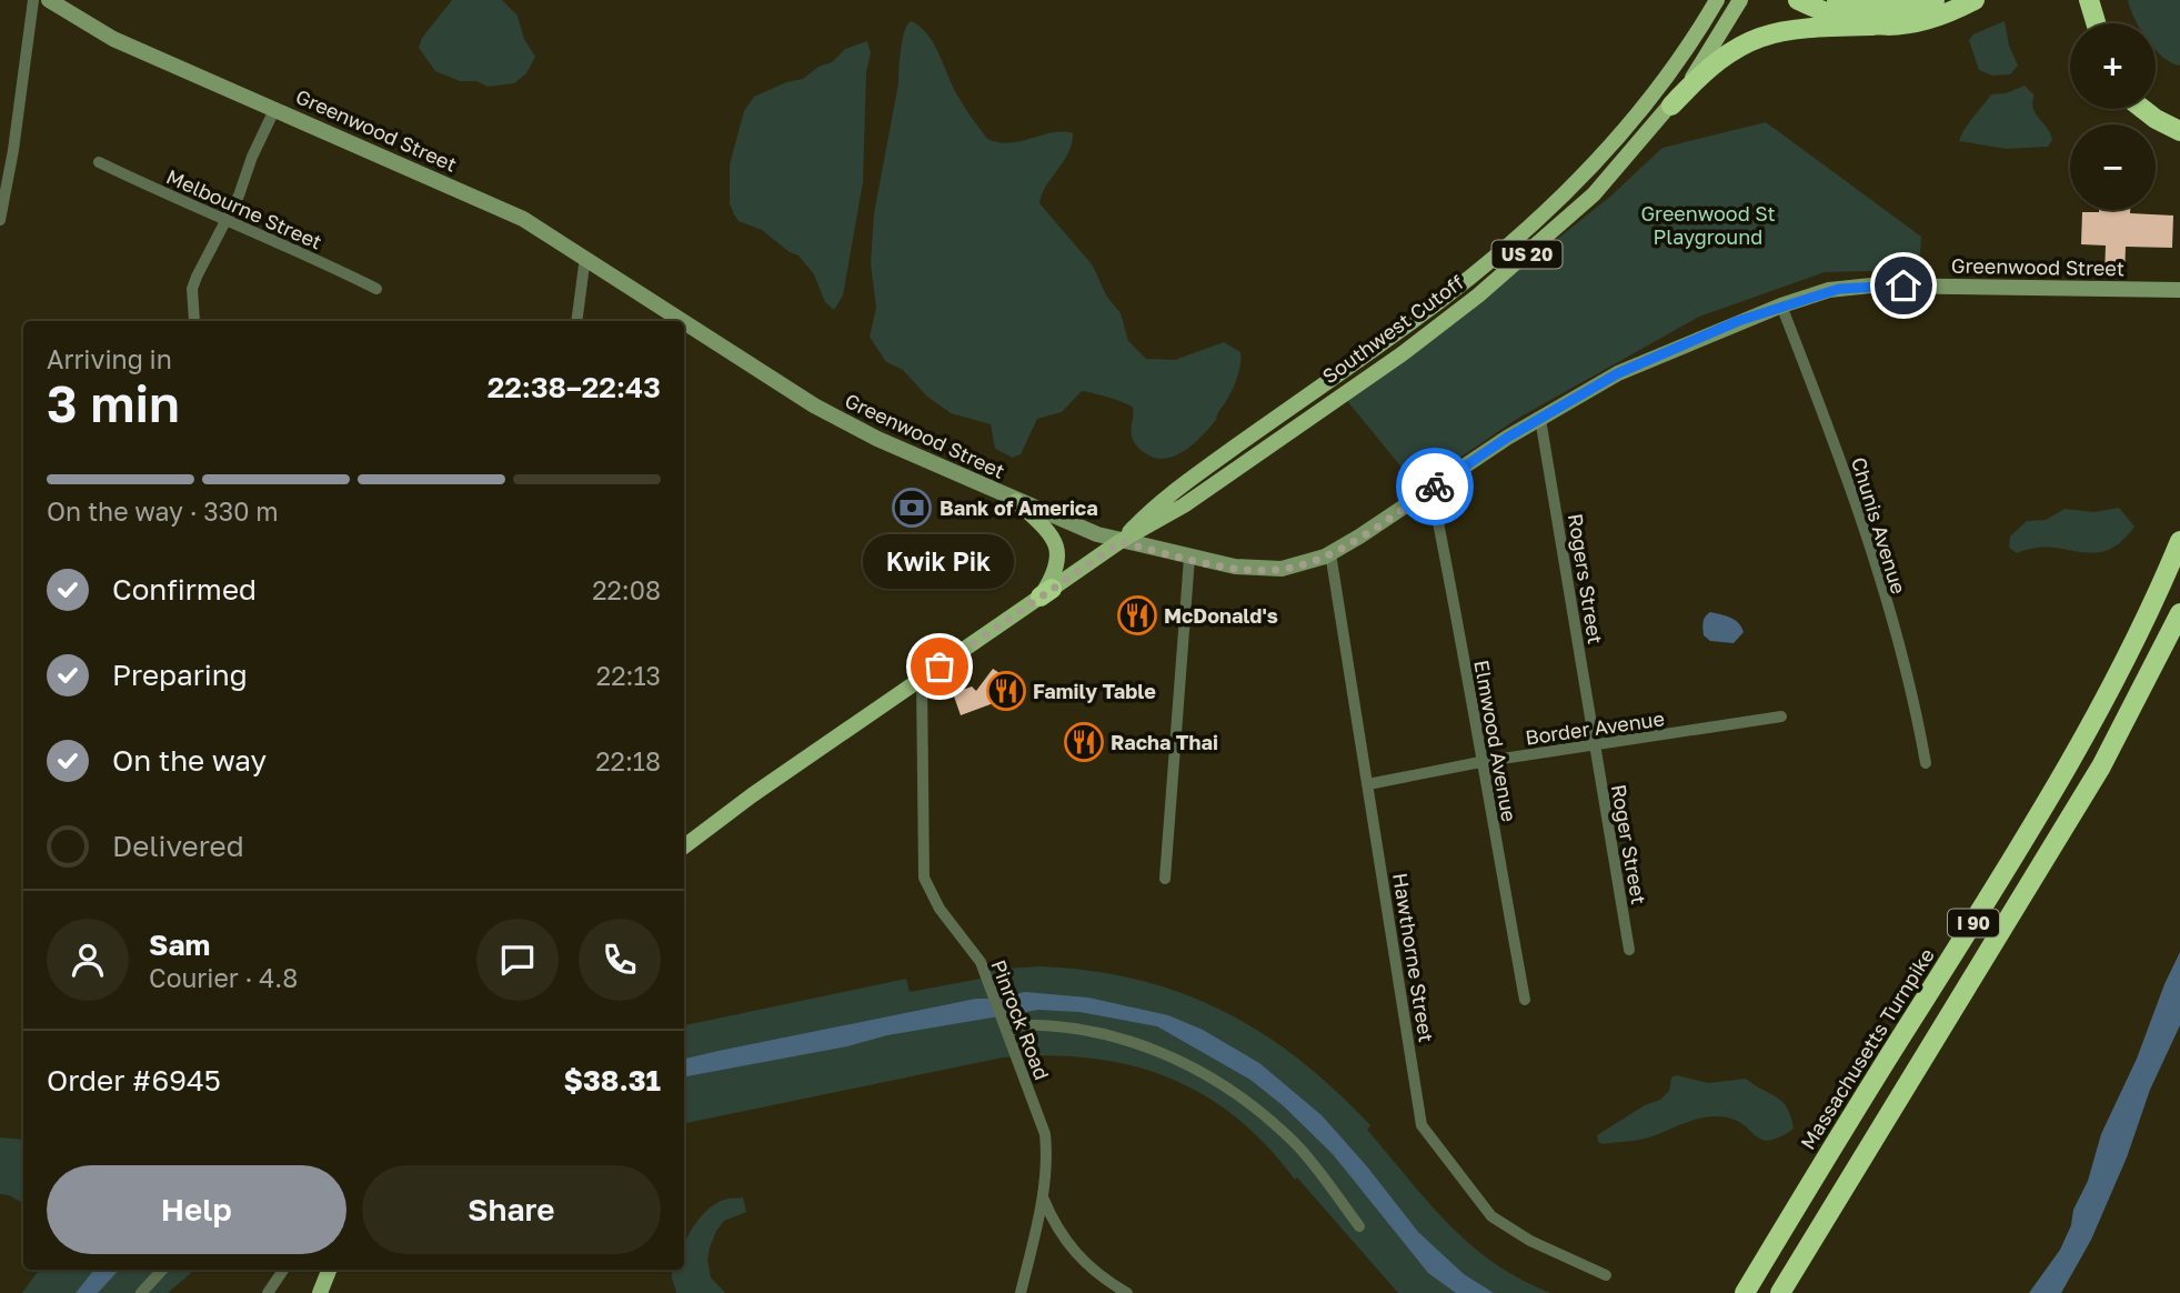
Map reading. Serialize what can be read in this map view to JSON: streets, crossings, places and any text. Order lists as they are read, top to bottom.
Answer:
{
  "streets": {
    "highway": ["I 90", "Massachusetts Turnpike"],
    "main road": ["Greenwood Street", "US 20", "Southwest Cutoff"],
    "street": [
      "Melbourne Street",
      "Chunis Avenue",
      "Rogers Street",
      "Border Avenue",
      "Elmwood Avenue",
      "Roger Street",
      "Hawthorne Street",
      "Pinrock Road"
    ]
  },
  "crossings": [
    ["Greenwood Street", "Southwest Cutoff"],
    ["Greenwood Street", "Chunis Avenue"],
    ["Greenwood Street", "Rogers Street"],
    ["Greenwood Street", "Elmwood Avenue"],
    ["Greenwood Street", "Hawthorne Street"],
    ["Southwest Cutoff", "Pinrock Road"],
    ["Rogers Street", "Border Avenue"],
    ["Rogers Street", "Roger Street"],
    ["Border Avenue", "Elmwood Avenue"],
    ["Border Avenue", "Roger Street"],
    ["Border Avenue", "Hawthorne Street"]
  ],
  "parks": ["Greenwood St Playground"],
  "places": {
    "bank": ["Bank of America"],
    "restaurant": ["McDonald's", "Family Table", "Racha Thai"],
    "other": ["Kwik Pik"]
  },
  "page": {
    "map_buttons": ["+", "−"],
    "heading": ["3 min", "Arriving in", "22:38–22:43"],
    "panel": [
      "Sam",
      "Courier · 4.8",
      "Order #6945",
      "$38.31"
    ],
    "bar": "On the way · 330 m",
    "bubble": "Kwik Pik",
    "list": [
      ["Confirmed", "22:08"],
      ["Preparing", "22:13"],
      ["On the way", "22:18"],
      "Delivered"
    ],
    "buttons": ["Help", "Share"]
  }
}
